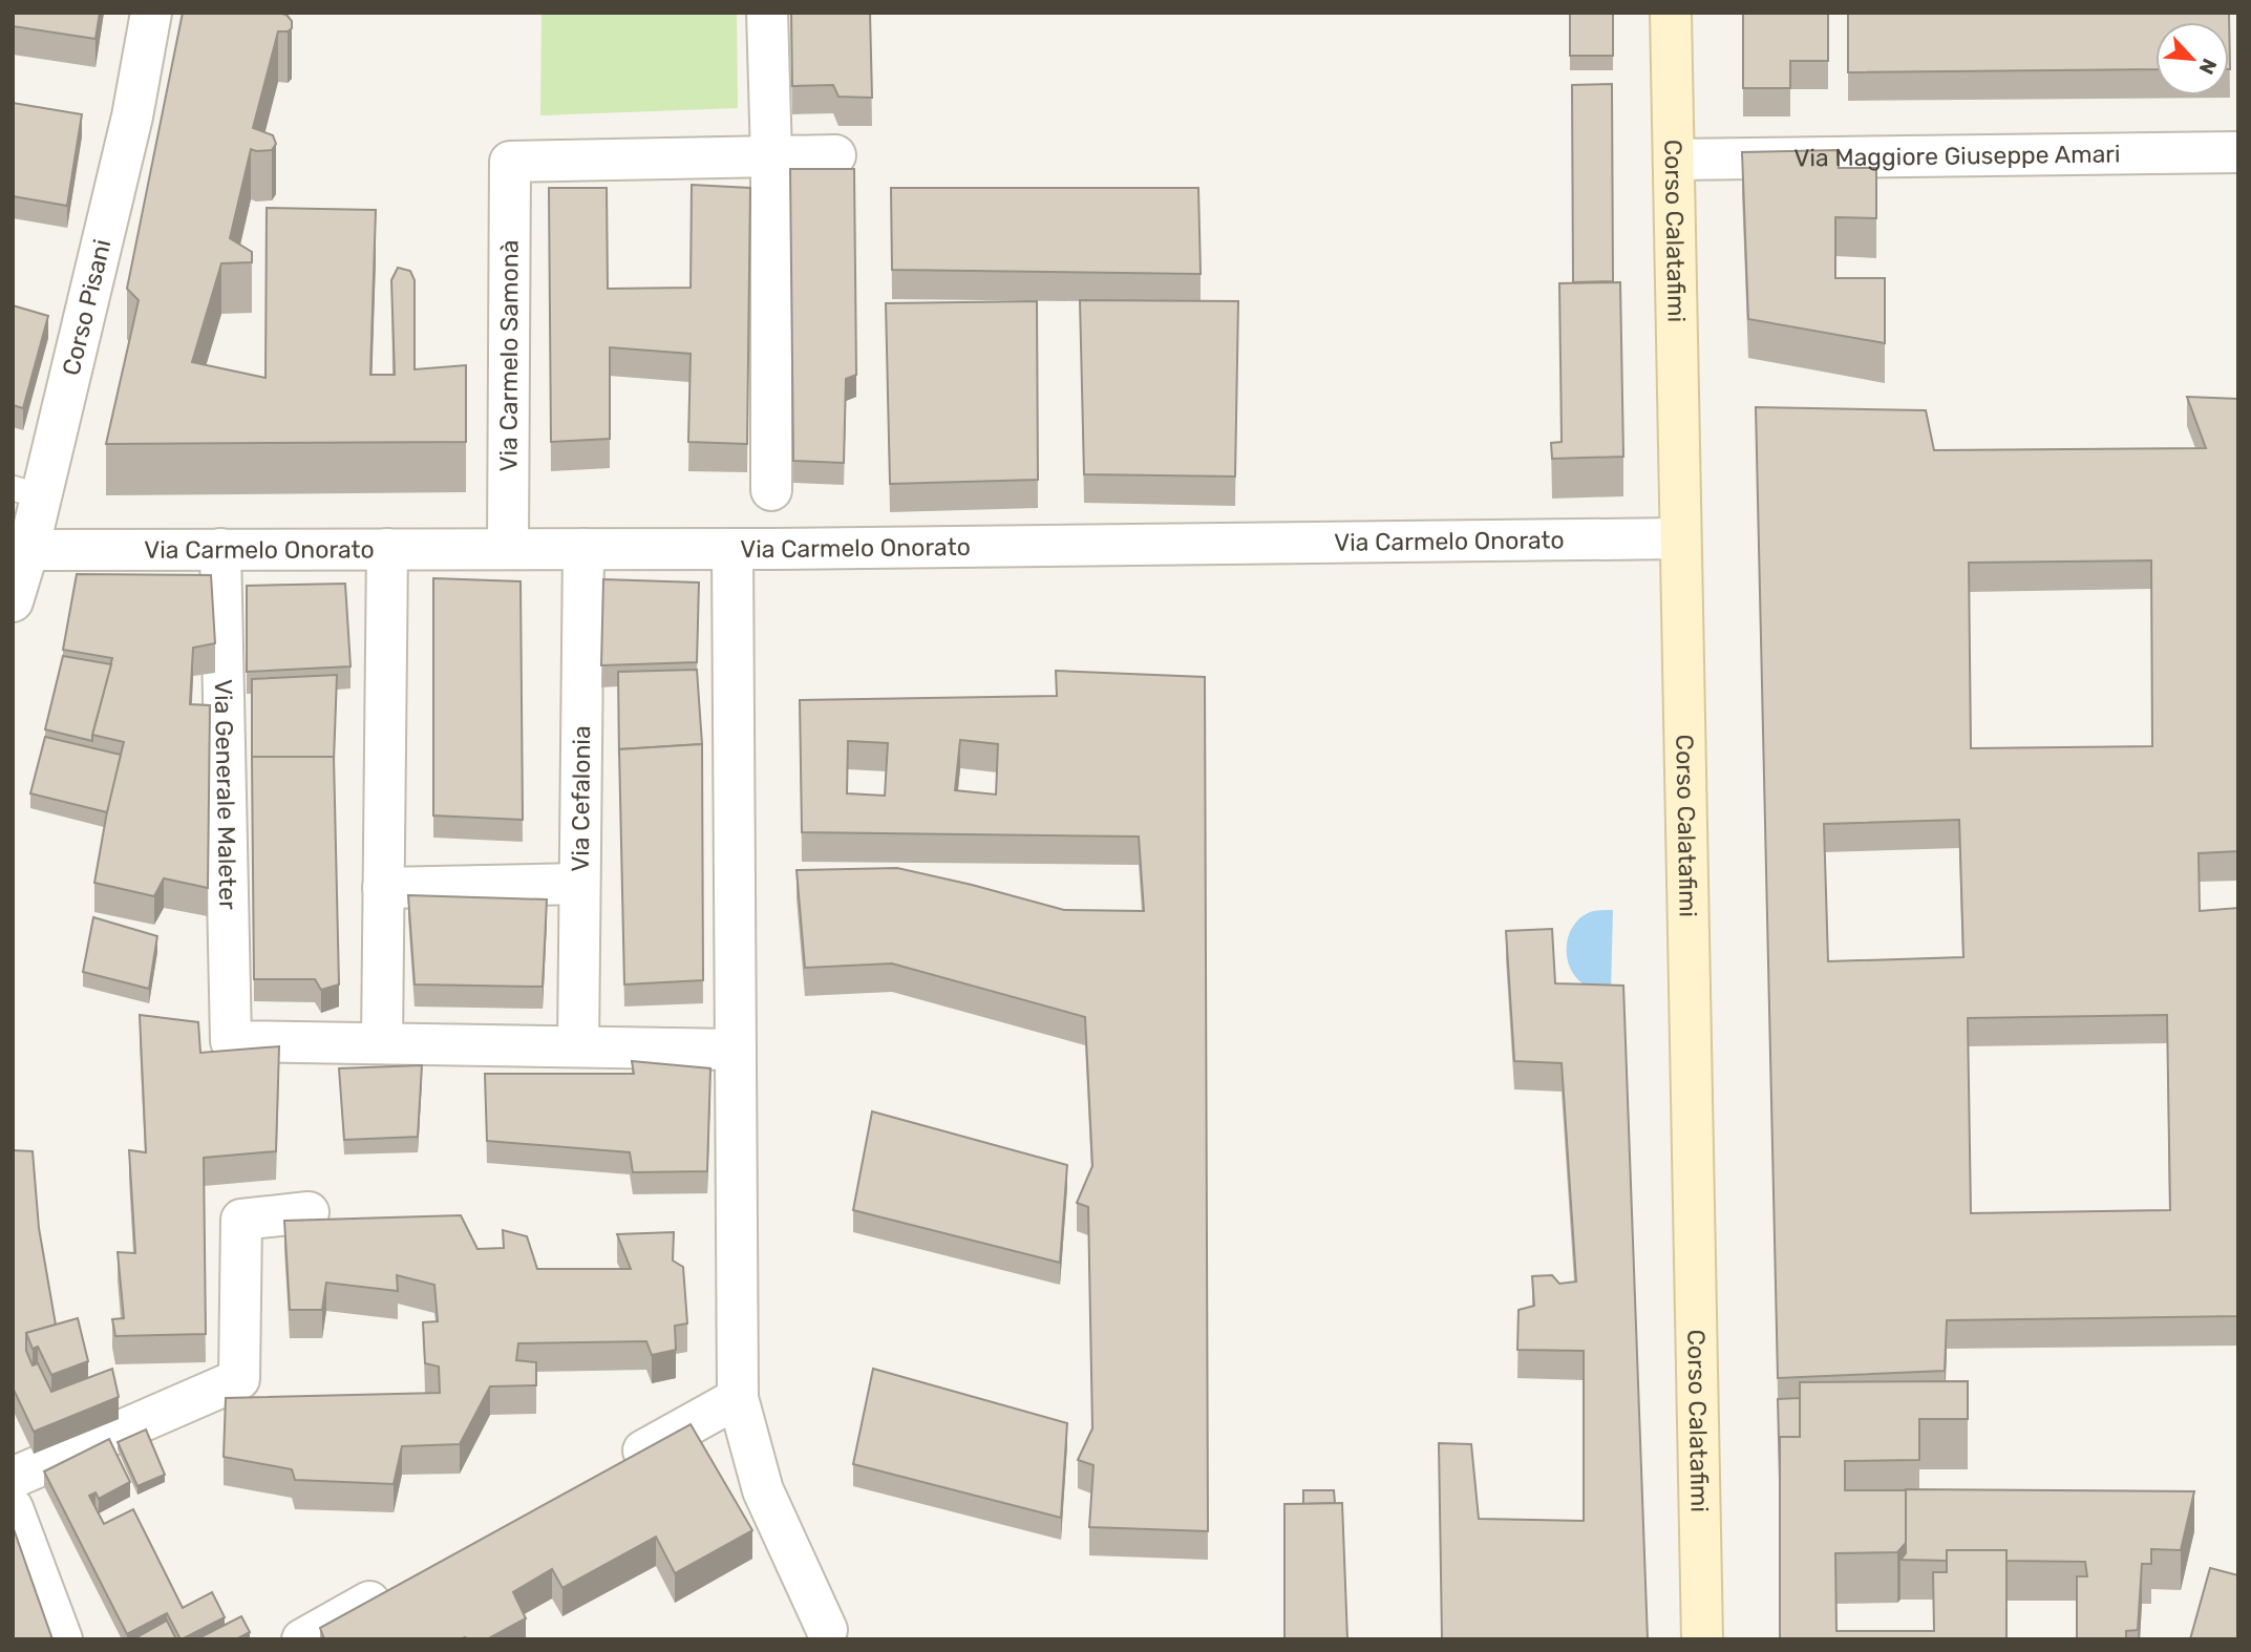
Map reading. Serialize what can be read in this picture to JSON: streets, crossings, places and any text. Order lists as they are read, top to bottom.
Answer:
{
  "streets": {
    "main road": ["Corso Calatafimi"],
    "street": [
      "Via Maggiore Giuseppe Amari",
      "Corso Pisani",
      "Via Carmelo Samonà",
      "Via Carmelo Onorato",
      "Via Generale Maleter",
      "Via Cefalonia"
    ]
  },
  "crossings": [
    ["Via Maggiore Giuseppe Amari", "Corso Calatafimi"],
    ["Corso Calatafimi", "Via Carmelo Onorato"],
    ["Corso Pisani", "Via Carmelo Onorato"],
    ["Via Carmelo Samonà", "Via Carmelo Onorato"],
    ["Via Carmelo Onorato", "Via Generale Maleter"],
    ["Via Carmelo Onorato", "Via Cefalonia"]
  ],
  "north": "bottom right"
}
